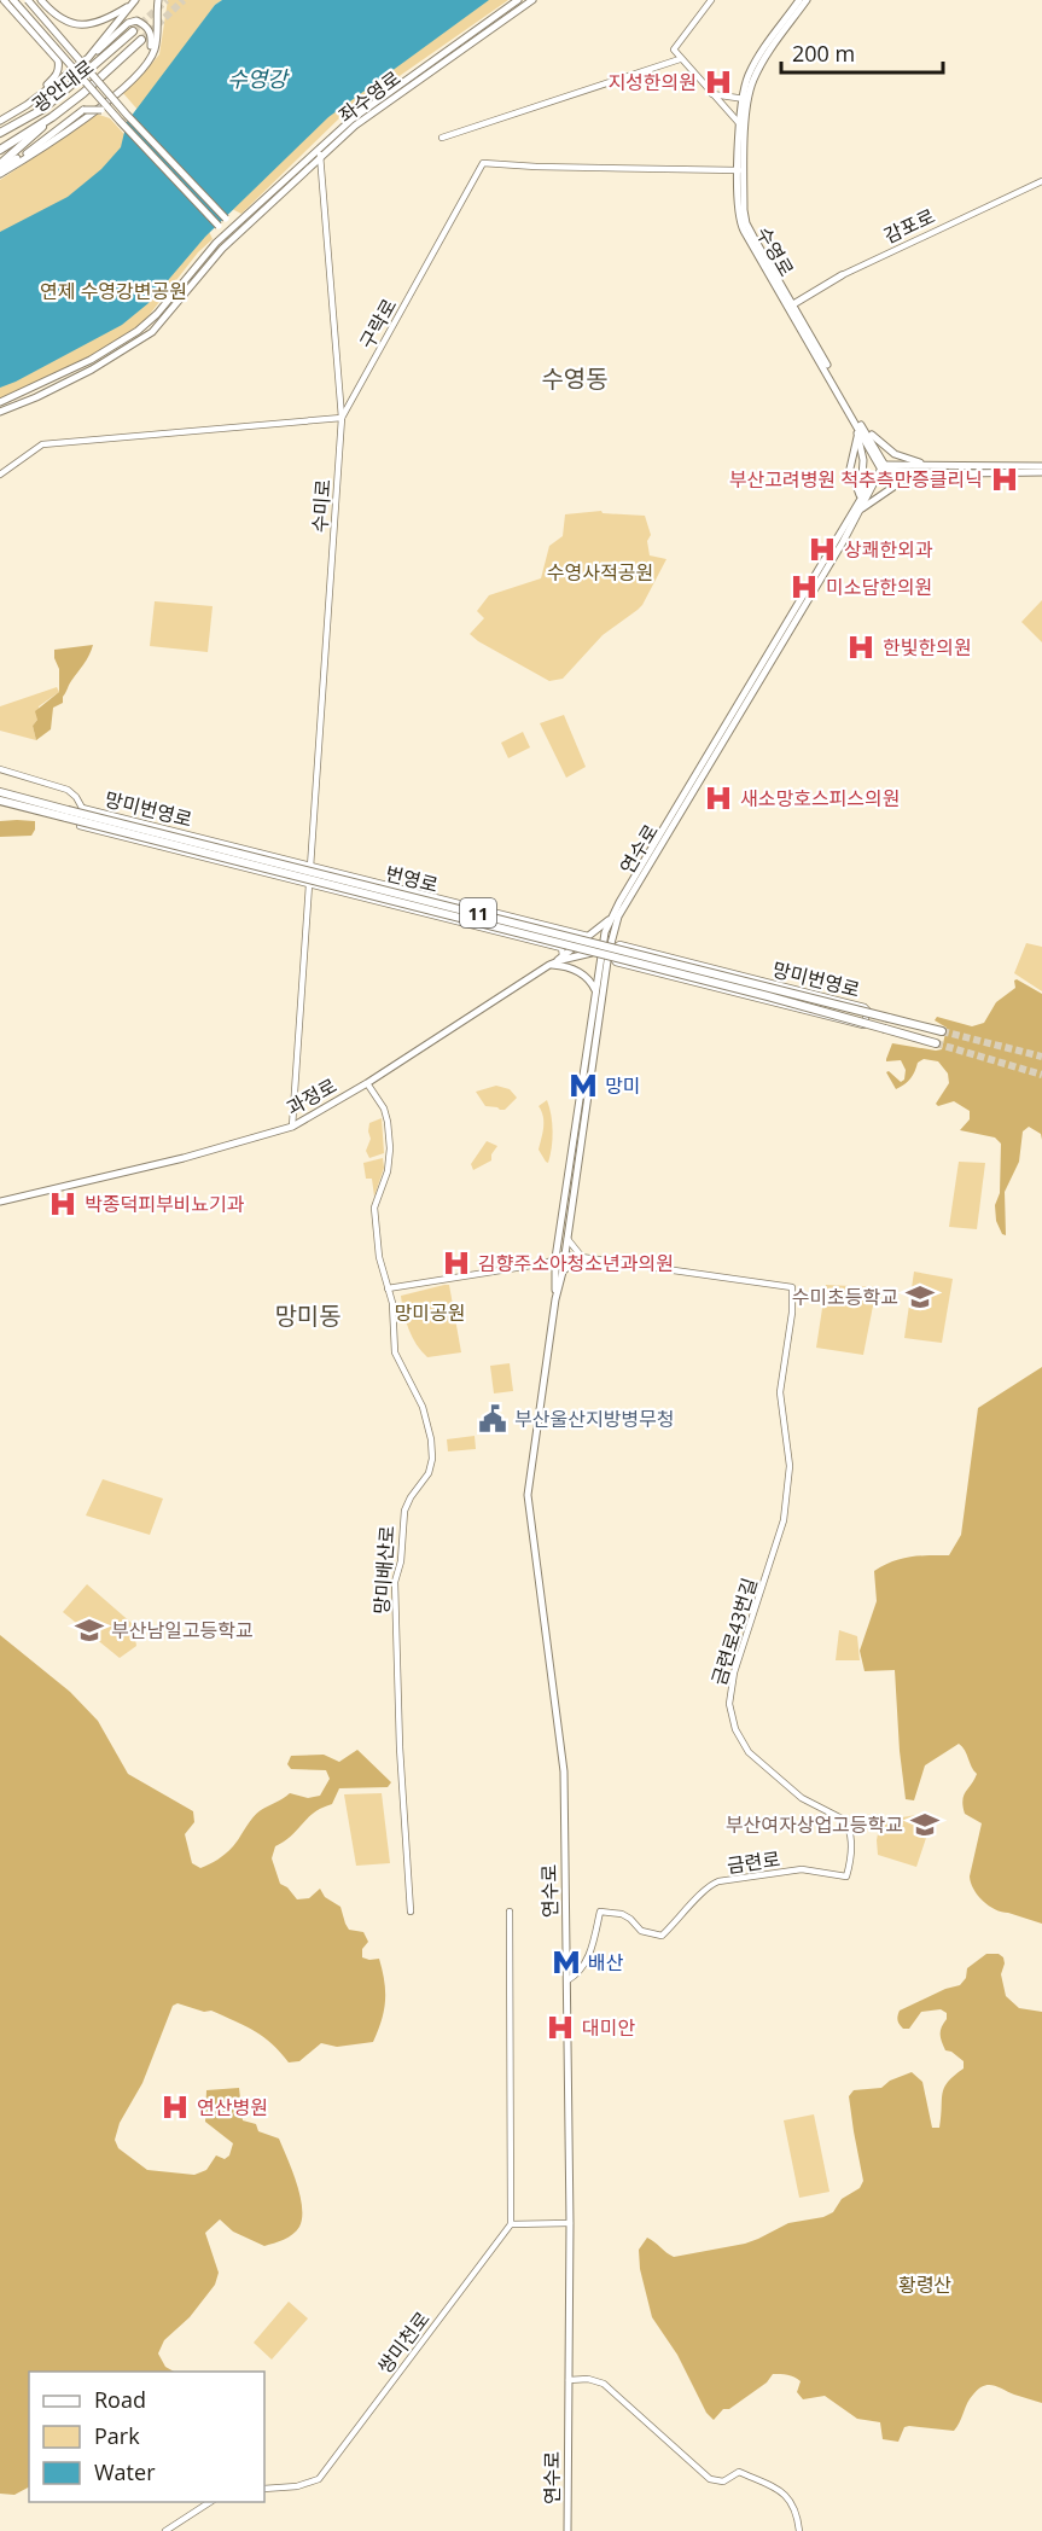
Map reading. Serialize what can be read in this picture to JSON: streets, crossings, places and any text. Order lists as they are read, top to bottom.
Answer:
{
  "streets": {
    "highway": ["광안대로", "번영로", "11"],
    "main road": [
      "좌수영로",
      "감포로",
      "수영로",
      "연수로",
      "과정로"
    ],
    "street": [
      "구락로",
      "수미로",
      "망미번영로",
      "망미배산로",
      "금련로43번길",
      "금련로",
      "쌍미천로"
    ]
  },
  "crossings": [
    ["좌수영로", "수미로"],
    ["감포로", "수영로"],
    ["수영로", "구락로"],
    ["수영로", "연수로"],
    ["구락로", "수미로"],
    ["수미로", "망미번영로"],
    ["수미로", "과정로"],
    ["망미번영로", "연수로"],
    ["망미번영로", "과정로"],
    ["연수로", "과정로"],
    ["연수로", "금련로"],
    ["과정로", "망미배산로"],
    ["금련로43번길", "금련로"]
  ],
  "districts": ["수영동", "망미동"],
  "water": ["수영강"],
  "parks": [
    "연제 수영강변공원",
    "수영사적공원",
    "망미공원",
    "황령산"
  ],
  "places": {
    "hospital": [
      "지성한의원",
      "부산고려병원 척추측만증클리닉",
      "상쾌한외과",
      "미소담한의원",
      "한빛한의원",
      "새소망호스피스의원",
      "박종덕피부비뇨기과",
      "김향주소아청소년과의원",
      "대미안",
      "연산병원"
    ],
    "metro station": ["망미", "배산"],
    "school or university": ["수미초등학교", "부산남일고등학교", "부산여자상업고등학교"],
    "public building": ["부산울산지방병무청"]
  },
  "legend": ["Road", "Park", "Water"],
  "scale_bar": "200 m"
}
